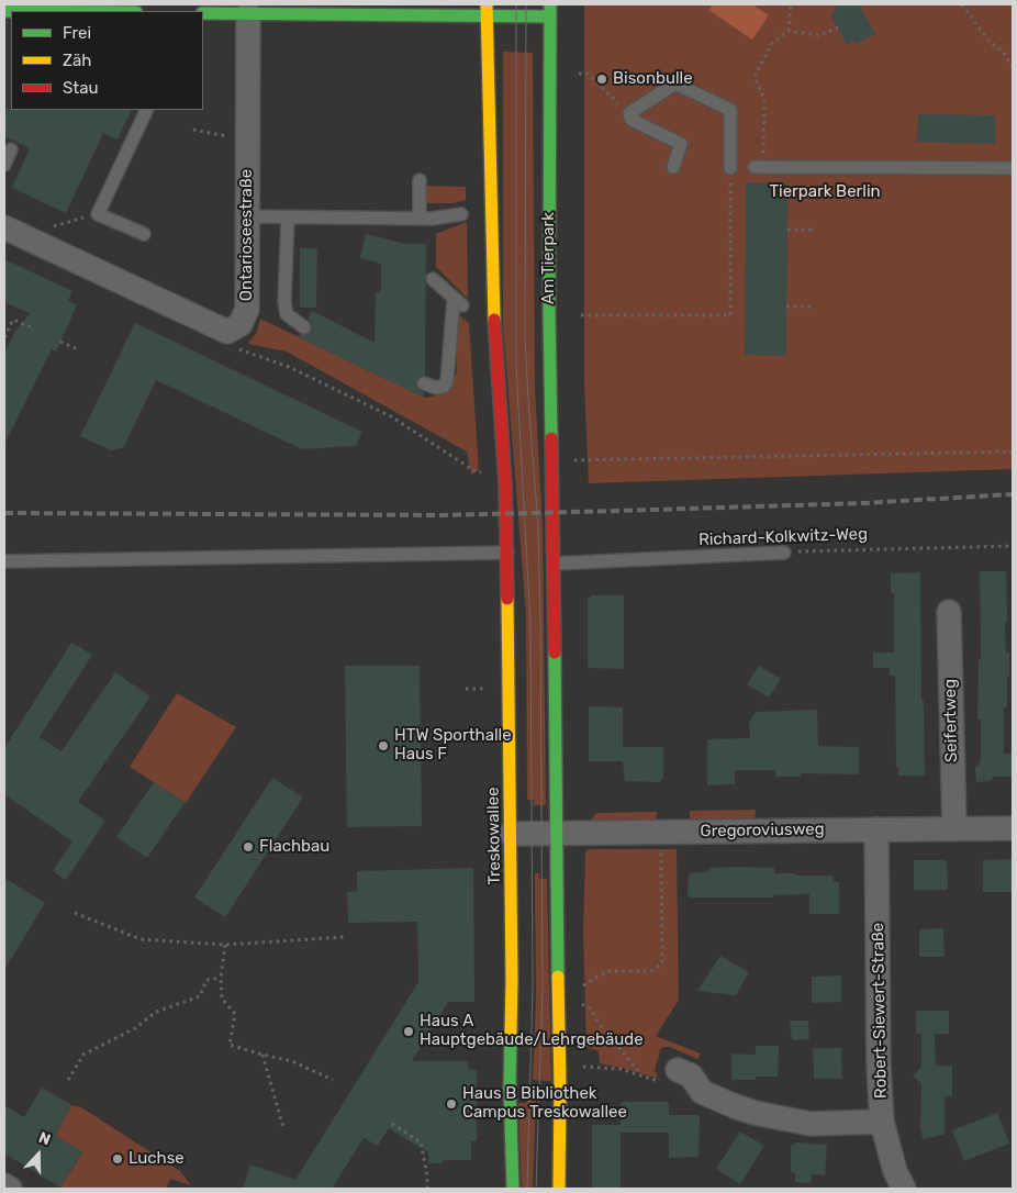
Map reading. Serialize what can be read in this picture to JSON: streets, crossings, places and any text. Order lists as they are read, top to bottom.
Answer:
{
  "streets": {
    "main road": ["Am Tierpark", "Treskowallee"],
    "street": [
      "Ontarioseestraße",
      "Seifertweg",
      "Gregoroviusweg",
      "Robert-Siewert-Straße"
    ],
    "lane": ["Richard-Kolkwitz-Weg"]
  },
  "crossings": [
    ["Am Tierpark", "Richard-Kolkwitz-Weg"],
    ["Seifertweg", "Gregoroviusweg"],
    ["Gregoroviusweg", "Treskowallee"],
    ["Gregoroviusweg", "Robert-Siewert-Straße"]
  ],
  "parks": ["Tierpark Berlin"],
  "places": [
    "Bisonbulle",
    "HTW Sporthalle Haus F",
    "Flachbau",
    "Haus A Hauptgebäude/Lehrgebäude",
    "Haus B Bibliothek Campus Treskowallee",
    "Luchse"
  ],
  "legend": ["Frei", "Zäh", "Stau"],
  "north": "top"
}
